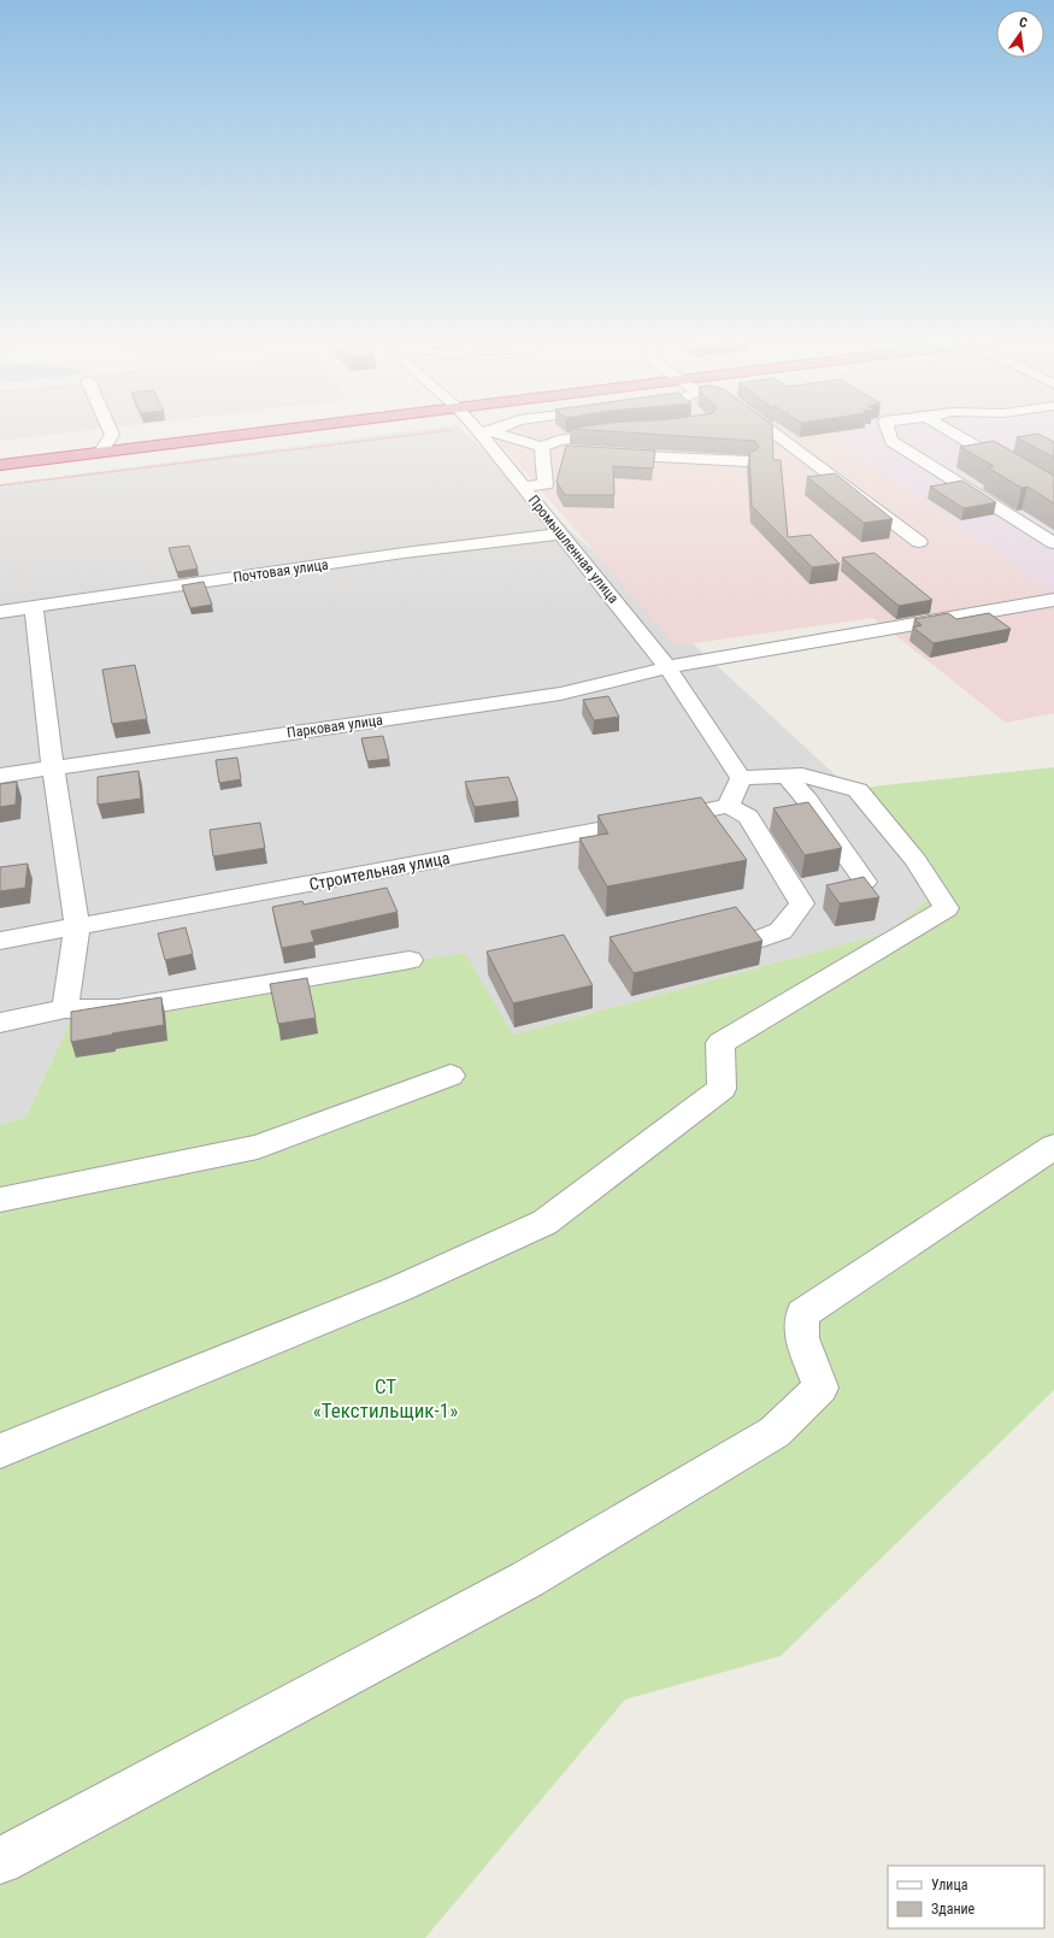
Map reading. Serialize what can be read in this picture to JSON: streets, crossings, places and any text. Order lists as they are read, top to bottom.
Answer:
{
  "streets": {
    "street": [
      "Промышленная улица",
      "Почтовая улица",
      "Парковая улица",
      "Строительная улица"
    ]
  },
  "crossings": [
    ["Промышленная улица", "Почтовая улица"],
    ["Промышленная улица", "Парковая улица"]
  ],
  "parks": ["СТ «Текстильщик-1»"],
  "legend": ["Улица", "Здание"],
  "north": "top"
}
